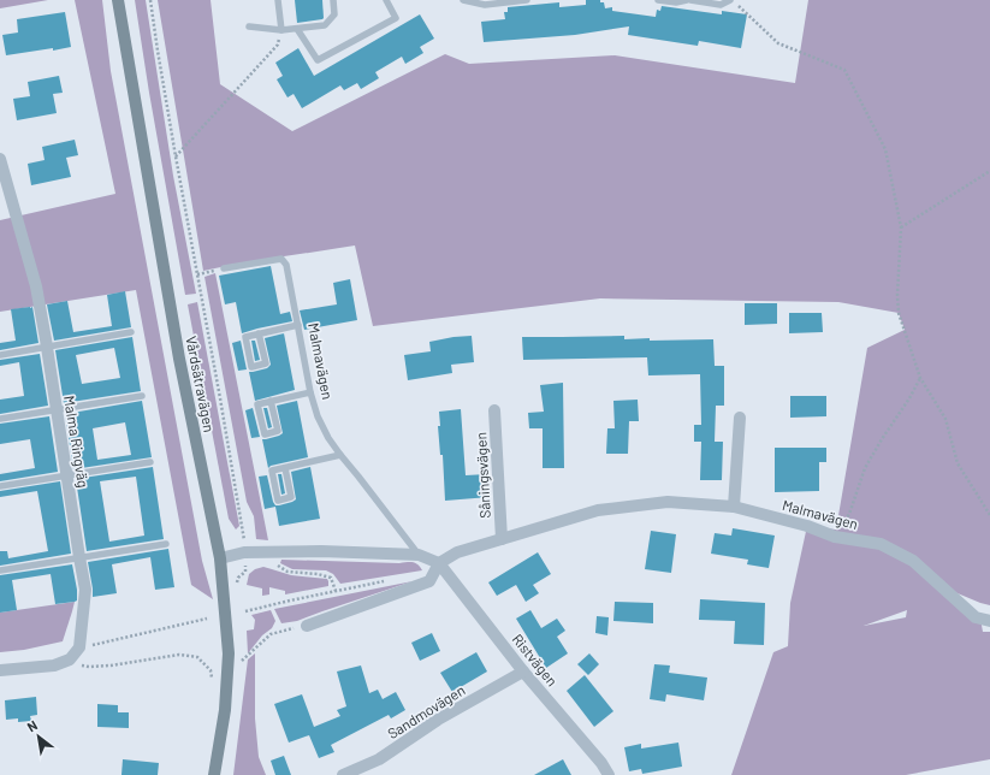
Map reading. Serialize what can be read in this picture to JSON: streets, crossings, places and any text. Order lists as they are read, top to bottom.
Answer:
{
  "streets": {
    "main road": ["Vårdsätravägen"],
    "street": [
      "Malmavägen",
      "Malma Ringväg",
      "Såningsvägen",
      "Ristvägen",
      "Sandmovägen"
    ]
  },
  "crossings": [
    ["Malmavägen", "Såningsvägen"],
    ["Malmavägen", "Ristvägen"],
    ["Ristvägen", "Sandmovägen"]
  ],
  "north": "top left"
}
